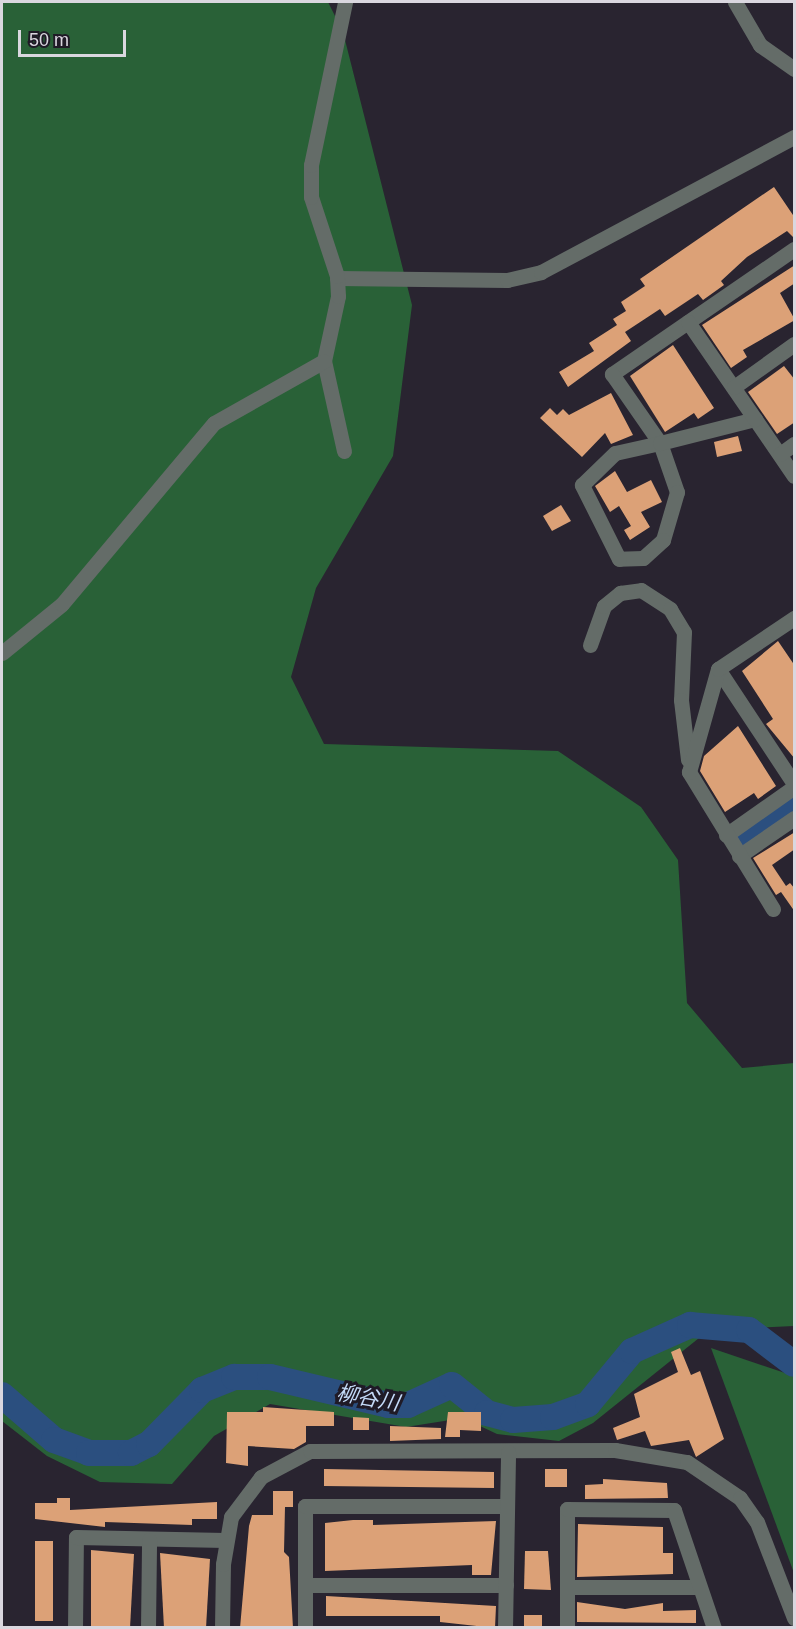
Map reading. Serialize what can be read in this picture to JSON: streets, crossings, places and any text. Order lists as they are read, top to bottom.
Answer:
{
  "water": ["柳谷川"],
  "scale_bar": "50 m"
}
